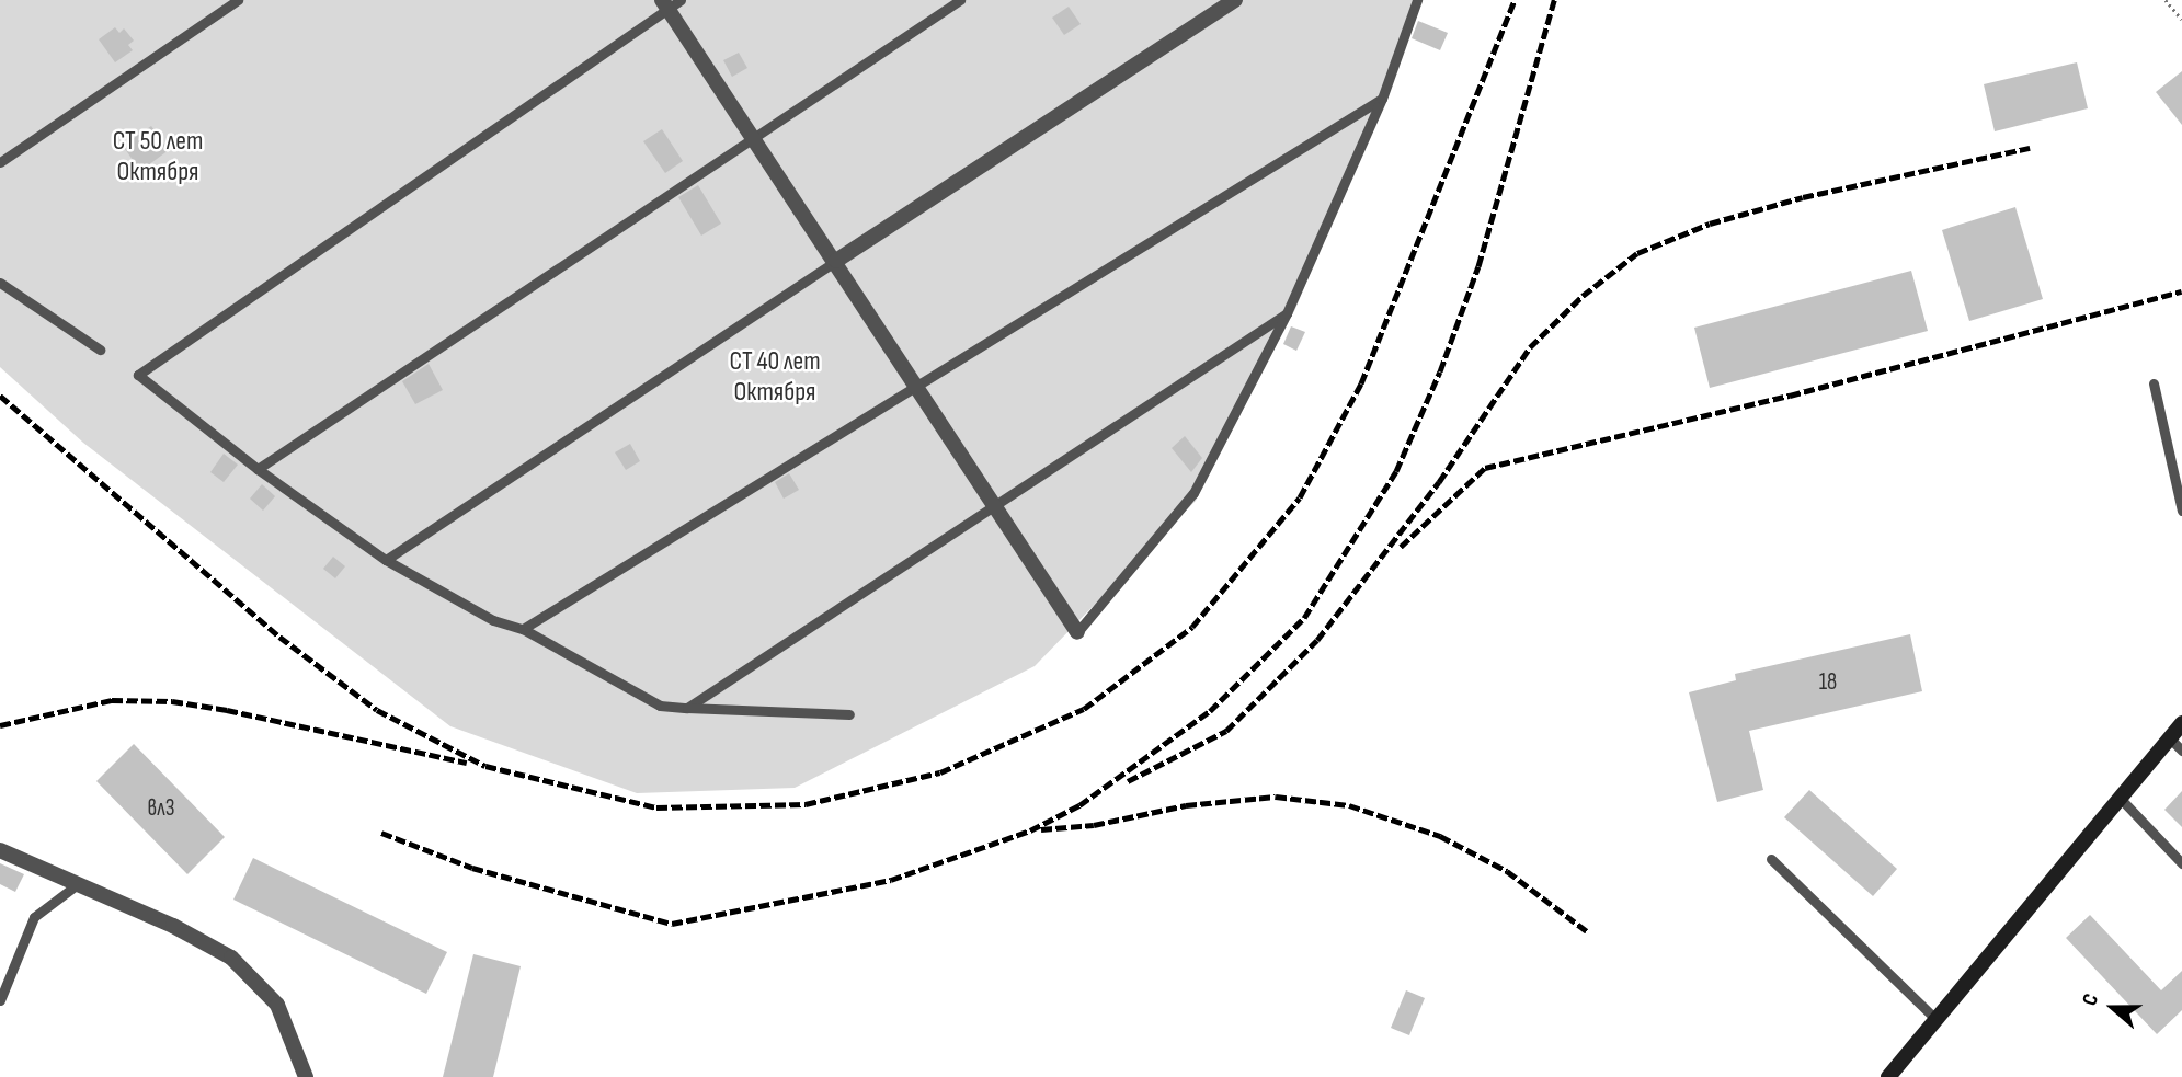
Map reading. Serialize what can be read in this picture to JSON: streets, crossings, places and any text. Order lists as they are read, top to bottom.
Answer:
{
  "parks": ["СТ 50 лет Октября", "СТ 40 лет Октября"],
  "house_numbers": ["18", "вл3"],
  "north": "left"
}
